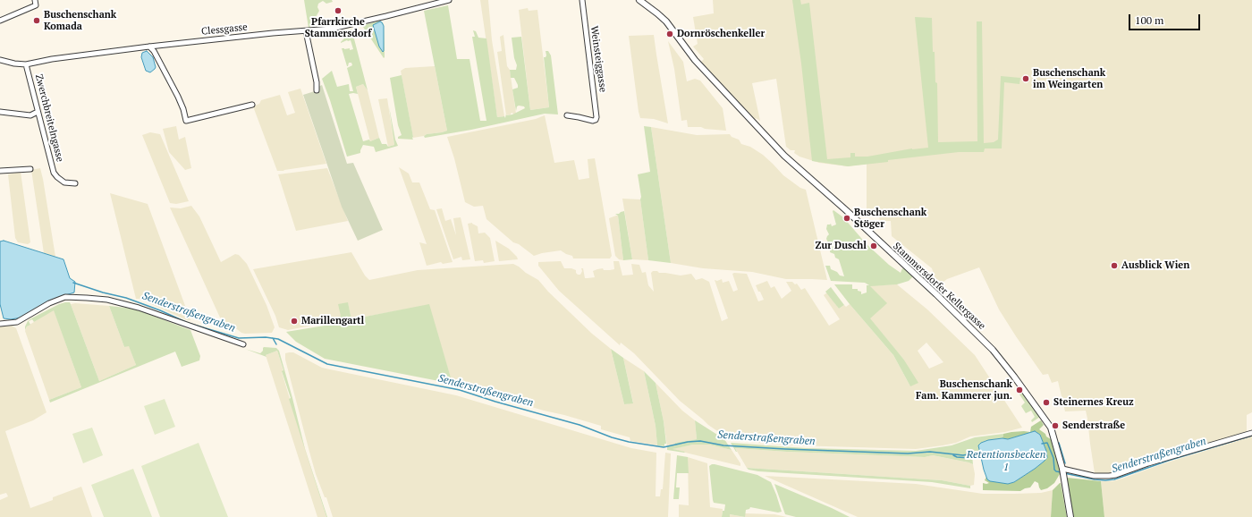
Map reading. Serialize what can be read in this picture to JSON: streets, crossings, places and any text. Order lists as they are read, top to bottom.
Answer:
{
  "streets": {
    "street": [
      "Clessgasse",
      "Weinsteiggasse",
      "Zwerchbreitelngasse",
      "Stammersdorfer Kellergasse"
    ]
  },
  "crossings": [
    ["Clessgasse", "Zwerchbreitelngasse"]
  ],
  "water": ["Senderstraßengraben", "Retentionsbecken 1"],
  "places": [
    "Pfarrkirche Stammersdorf",
    "Buschenschank Komada",
    "Dornröschenkeller",
    "Buschenschank im Weingarten",
    "Buschenschank Stöger",
    "Zur Duschl",
    "Ausblick Wien",
    "Marillengartl",
    "Buschenschank Fam. Kammerer jun.",
    "Steinernes Kreuz",
    "Senderstraße"
  ],
  "scale_bar": "100 m"
}
